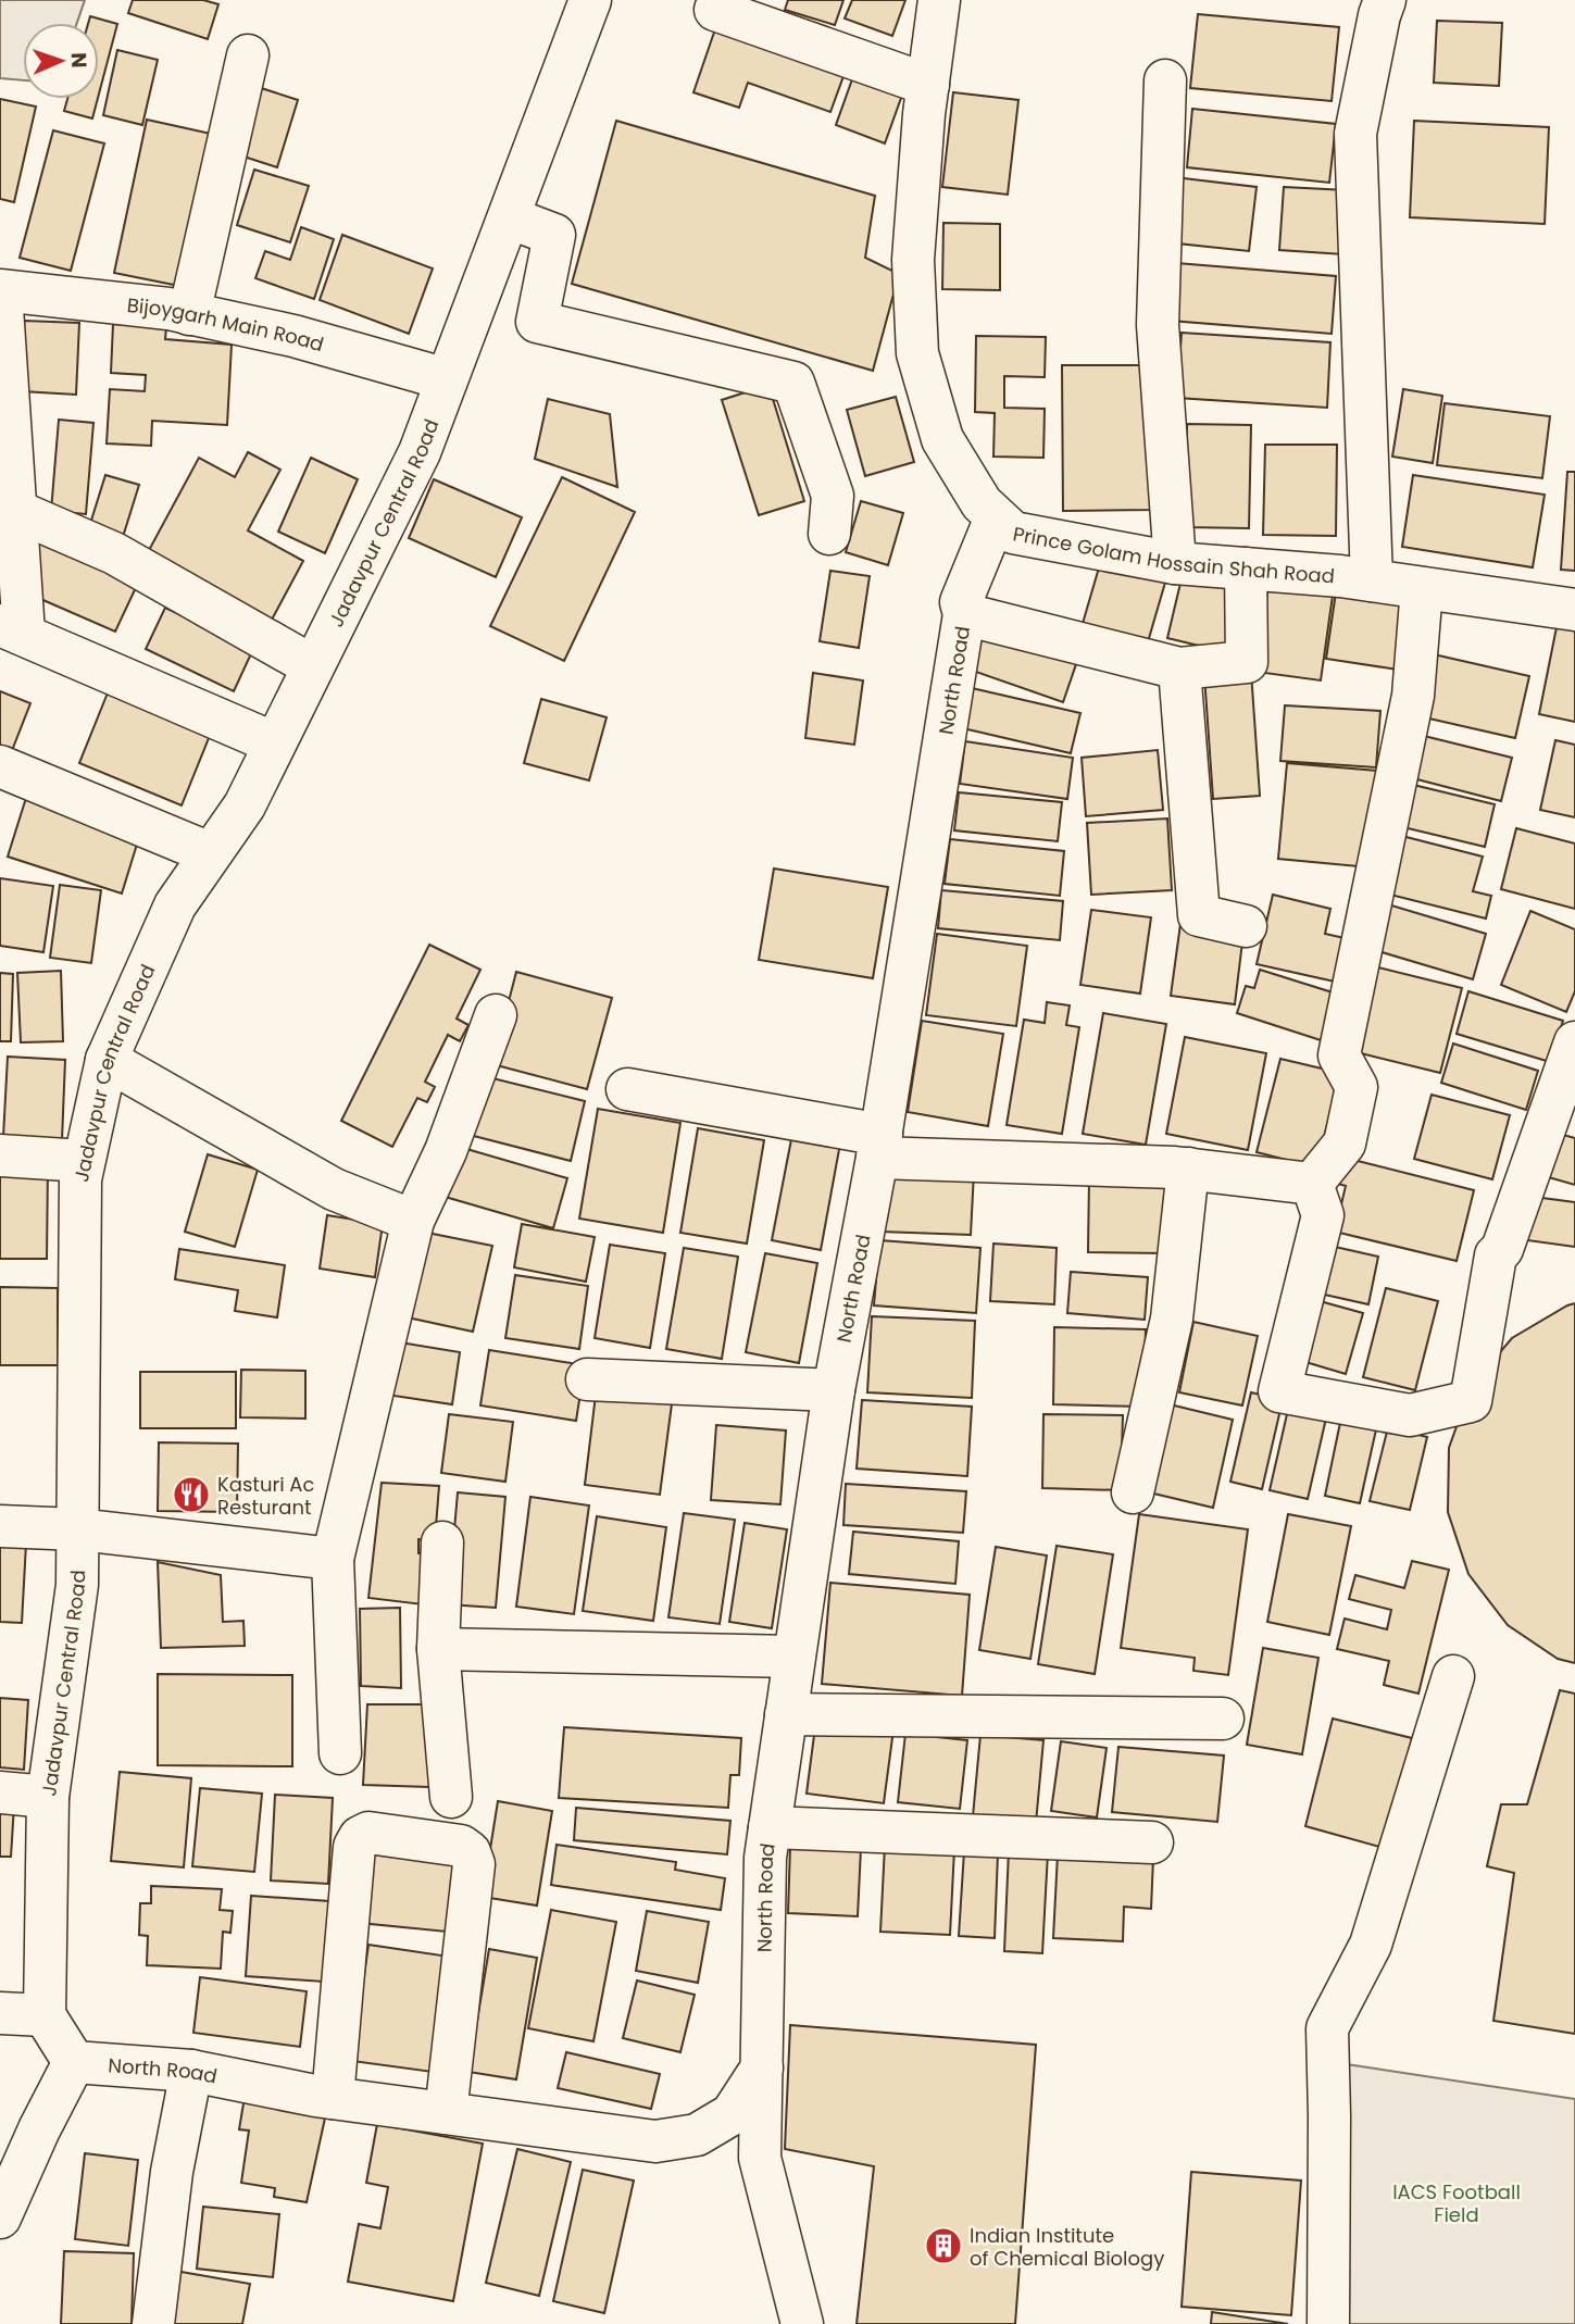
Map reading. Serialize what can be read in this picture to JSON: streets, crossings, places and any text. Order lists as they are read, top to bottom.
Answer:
{
  "streets": {
    "street": [
      "Bijoygarh Main Road",
      "Jadavpur Central Road",
      "Prince Golam Hossain Shah Road",
      "North Road"
    ]
  },
  "crossings": [
    ["Bijoygarh Main Road", "Jadavpur Central Road"],
    ["Prince Golam Hossain Shah Road", "North Road"]
  ],
  "parks": ["IACS Football Field"],
  "places": {
    "restaurant": ["Kasturi Ac Resturant"],
    "building": ["Indian Institute of Chemical Biology"]
  },
  "north": "right"
}
